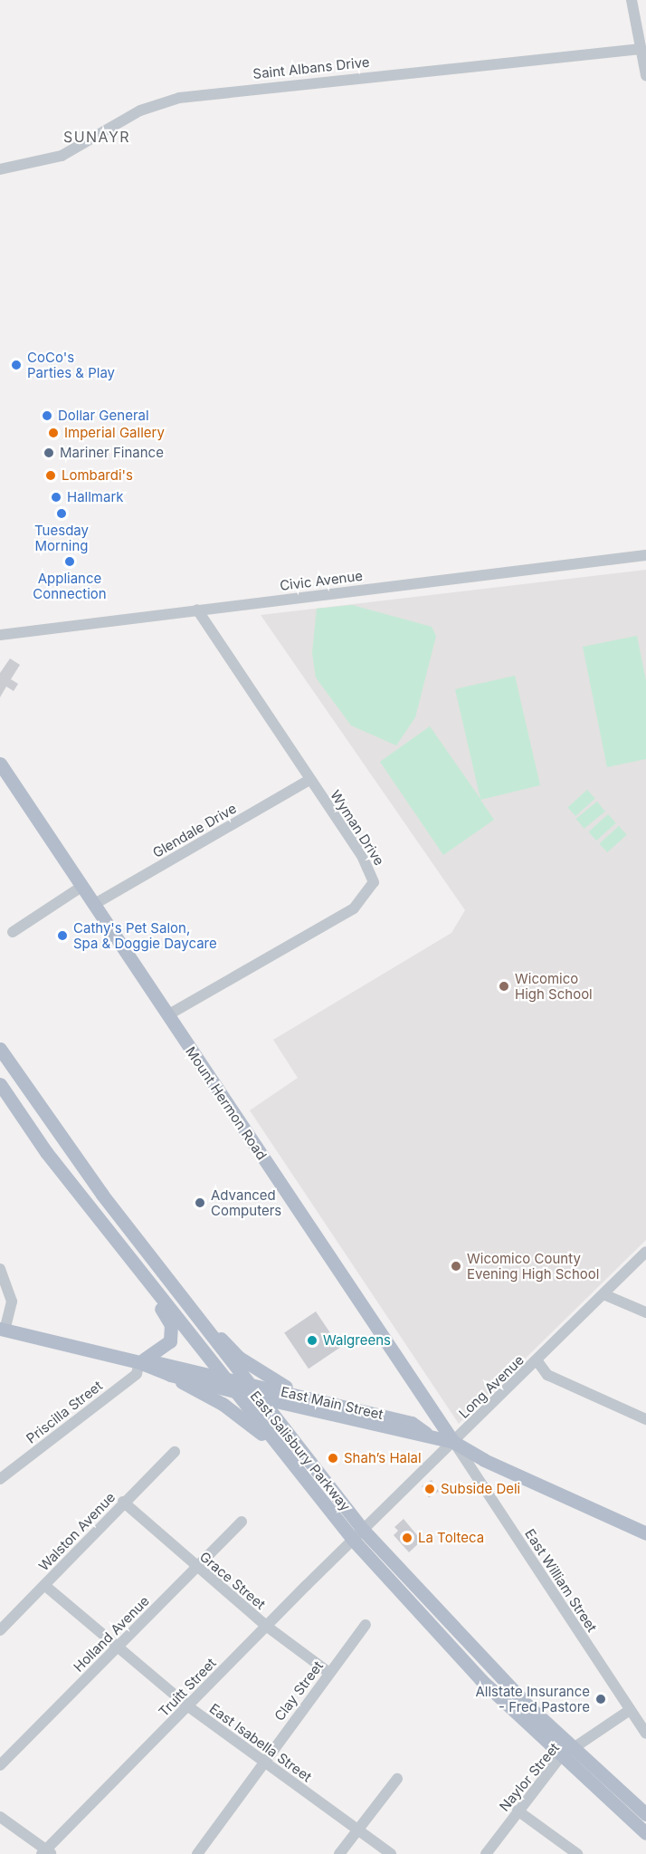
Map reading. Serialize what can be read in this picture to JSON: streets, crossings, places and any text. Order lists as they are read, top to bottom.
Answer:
{
  "streets": {
    "main road": ["Mount Hermon Road", "East Main Street", "East Salisbury Parkway"],
    "street": [
      "Saint Albans Drive",
      "Civic Avenue",
      "Wyman Drive",
      "Glendale Drive",
      "Long Avenue",
      "Priscilla Street",
      "Walston Avenue",
      "Grace Street",
      "East William Street",
      "Holland Avenue",
      "Truitt Street",
      "Clay Street",
      "East Isabella Street",
      "Naylor Street"
    ]
  },
  "crossings": [
    ["Civic Avenue", "Wyman Drive"],
    ["Wyman Drive", "Glendale Drive"],
    ["Wyman Drive", "Mount Hermon Road"],
    ["Glendale Drive", "Mount Hermon Road"],
    ["Mount Hermon Road", "Long Avenue"],
    ["Mount Hermon Road", "East Main Street"],
    ["Mount Hermon Road", "East William Street"],
    ["Long Avenue", "East Main Street"],
    ["Long Avenue", "East Salisbury Parkway"],
    ["Long Avenue", "East William Street"],
    ["Long Avenue", "Truitt Street"],
    ["East Main Street", "Priscilla Street"],
    ["East Main Street", "East Salisbury Parkway"],
    ["East Main Street", "East William Street"],
    ["East Salisbury Parkway", "Truitt Street"],
    ["East Salisbury Parkway", "Naylor Street"],
    ["Walston Avenue", "Grace Street"],
    ["Walston Avenue", "East Isabella Street"],
    ["Grace Street", "Holland Avenue"],
    ["Grace Street", "Truitt Street"],
    ["Grace Street", "Clay Street"],
    ["East William Street", "Naylor Street"],
    ["Holland Avenue", "East Isabella Street"],
    ["Truitt Street", "East Isabella Street"],
    ["Clay Street", "East Isabella Street"]
  ],
  "districts": ["SUNAYR"],
  "places": [
    "CoCo's Parties & Play",
    "Dollar General",
    "Imperial Gallery",
    "Mariner Finance",
    "Lombardi's",
    "Hallmark",
    "Tuesday Morning",
    "Appliance Connection",
    "Cathy's Pet Salon, Spa & Doggie Daycare",
    "Wicomico High School",
    "Advanced Computers",
    "Wicomico County Evening High School",
    "Walgreens",
    "Shah’s Halal",
    "Subside Deli",
    "La Tolteca",
    "Allstate Insurance - Fred Pastore"
  ]
}
